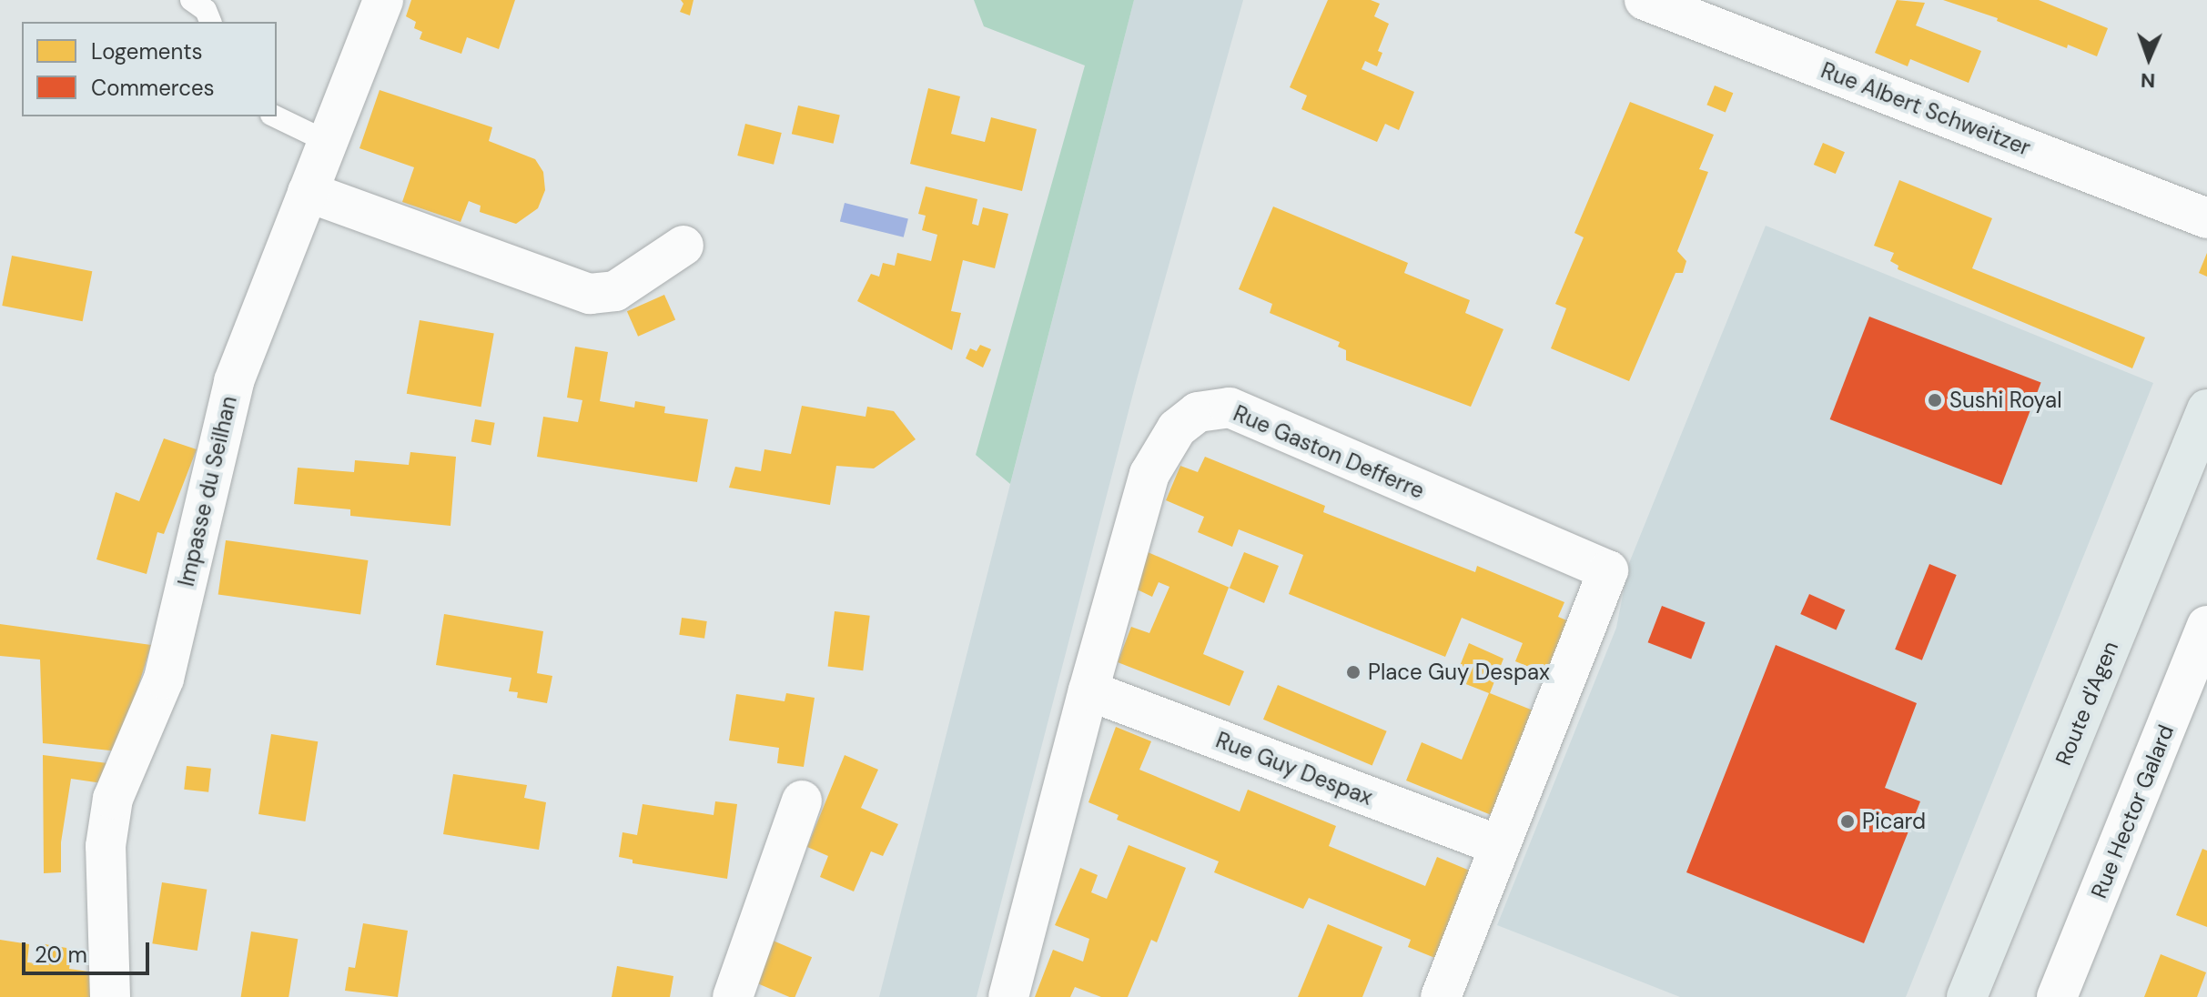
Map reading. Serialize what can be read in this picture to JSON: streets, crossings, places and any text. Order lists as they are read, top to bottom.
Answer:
{
  "streets": {
    "main road": ["Route d'Agen"],
    "street": [
      "Rue Albert Schweitzer",
      "Rue Gaston Defferre",
      "Impasse du Seilhan",
      "Rue Guy Despax",
      "Rue Hector Galard"
    ]
  },
  "crossings": [
    ["Rue Gaston Defferre", "Rue Guy Despax"]
  ],
  "places": ["Sushi Royal", "Place Guy Despax", "Picard"],
  "legend": ["Logements", "Commerces"],
  "scale_bar": "20 m",
  "north": "bottom"
}
